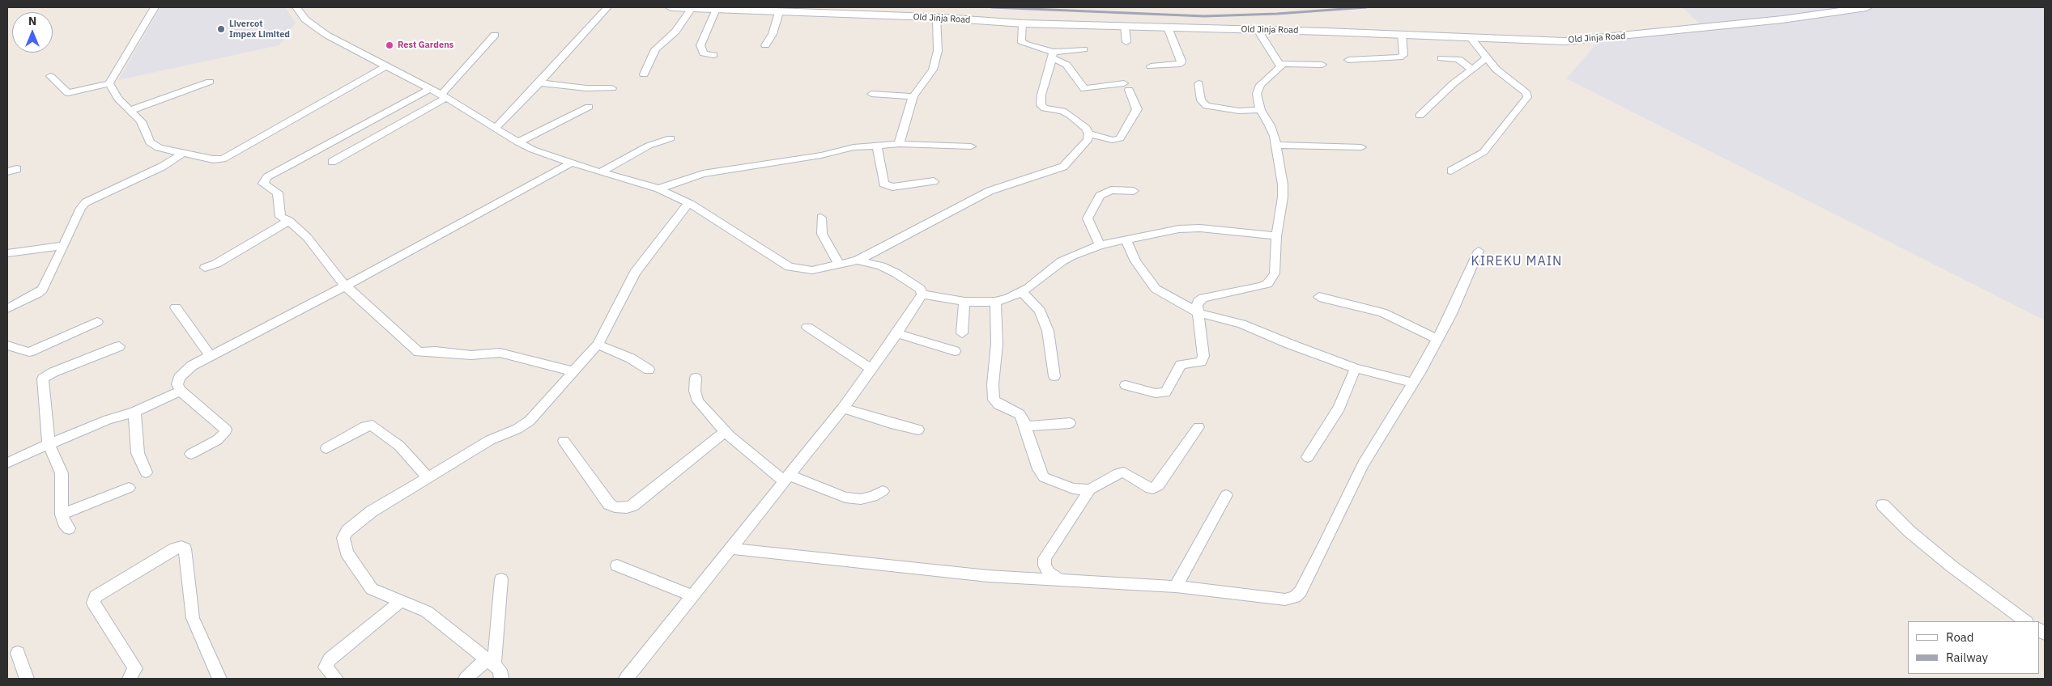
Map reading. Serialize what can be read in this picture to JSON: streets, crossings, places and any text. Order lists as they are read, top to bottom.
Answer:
{
  "streets": {
    "main road": ["Old Jinja Road"]
  },
  "districts": ["KIREKU MAIN"],
  "places": ["Livercot Impex Limited", "Rest Gardens"],
  "legend": ["Road", "Railway"],
  "north": "top"
}
